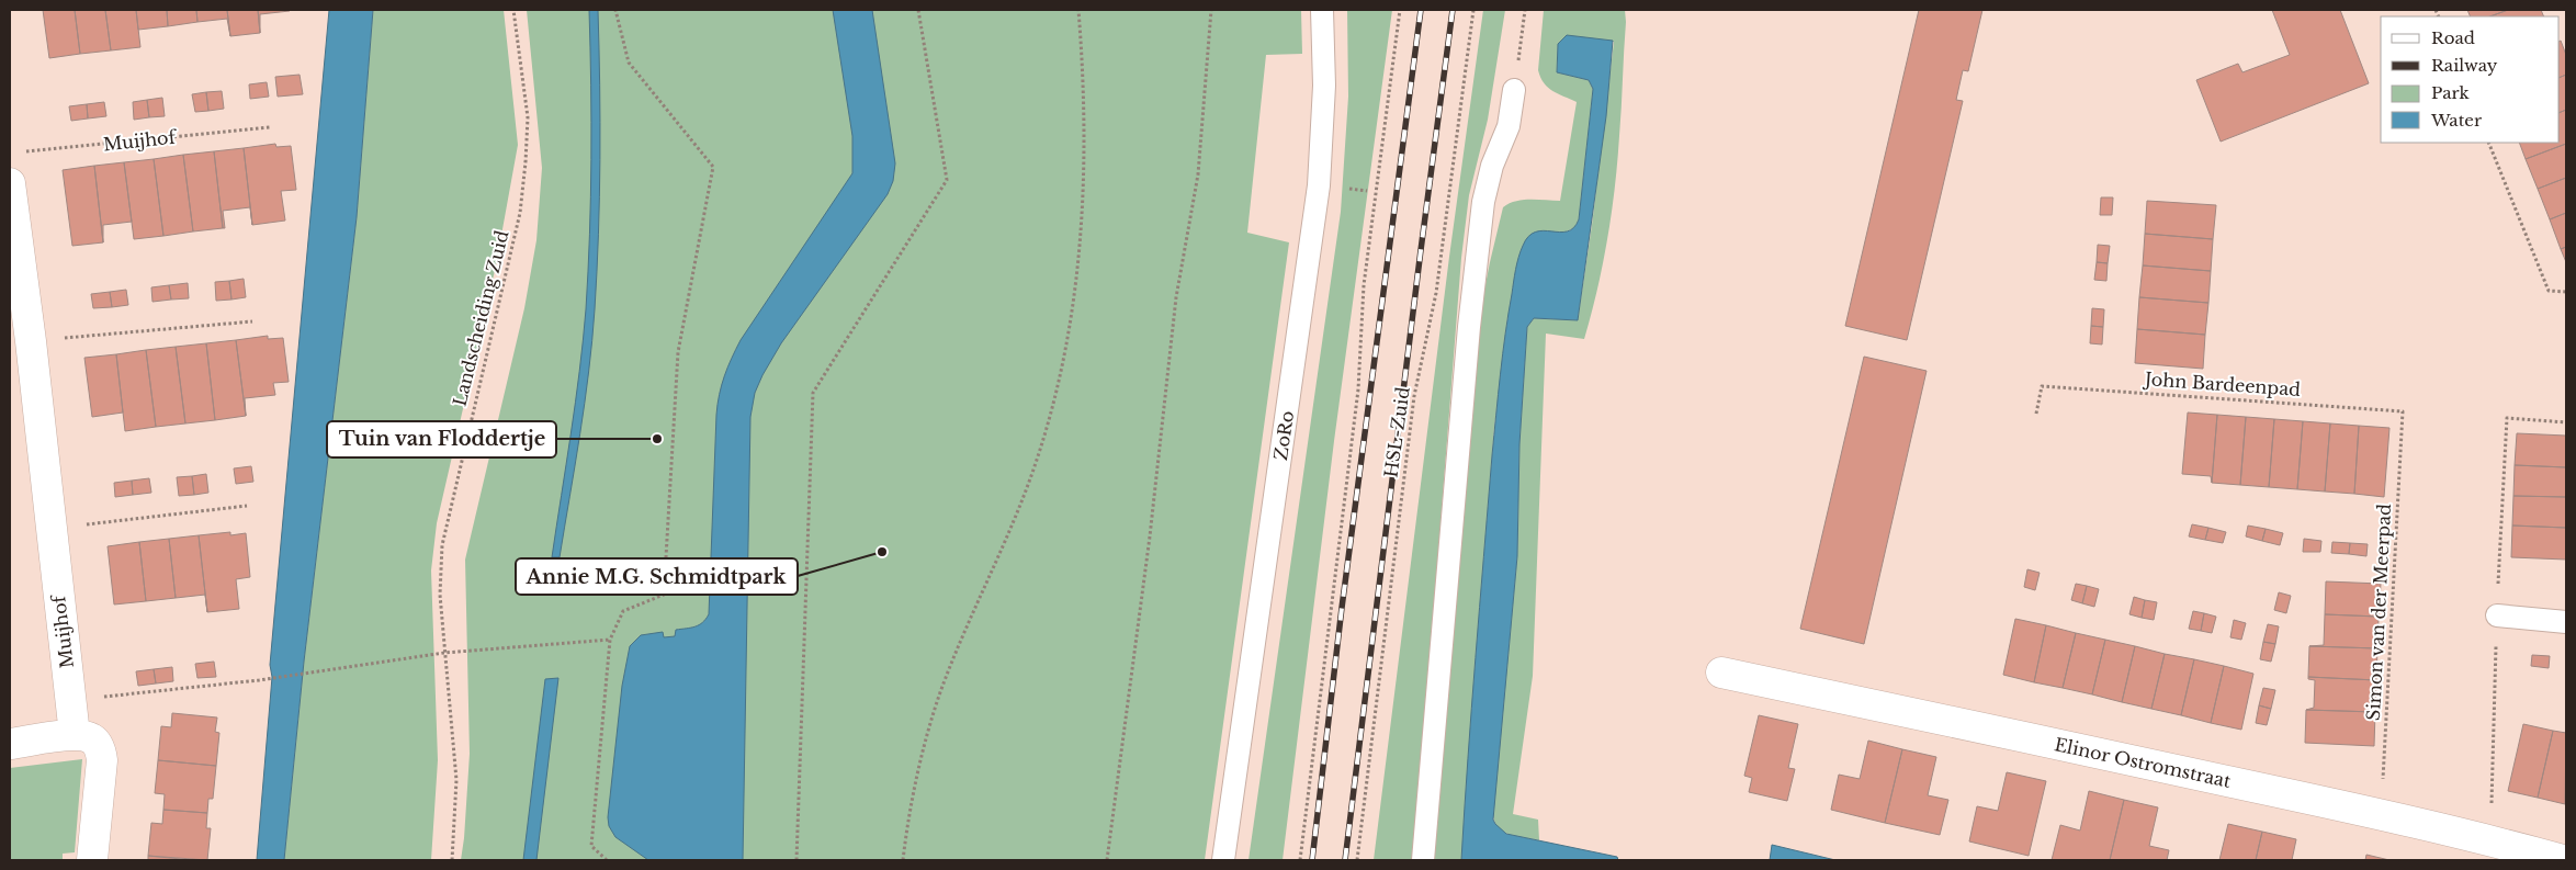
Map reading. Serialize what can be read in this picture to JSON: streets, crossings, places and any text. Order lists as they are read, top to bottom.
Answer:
{
  "streets": {
    "street": ["Muijhof", "Elinor Ostromstraat"],
    "lane": ["ZoRo"],
    "path": [
      "Landscheiding Zuid",
      "John Bardeenpad",
      "HSL-Zuid",
      "Simon van der Meerpad"
    ]
  },
  "crossings": [
    ["John Bardeenpad", "Simon van der Meerpad"],
    ["Simon van der Meerpad", "Elinor Ostromstraat"]
  ],
  "places": ["Tuin van Floddertje", "Annie M.G. Schmidtpark"],
  "legend": [
    "Road",
    "Railway",
    "Park",
    "Water"
  ]
}
